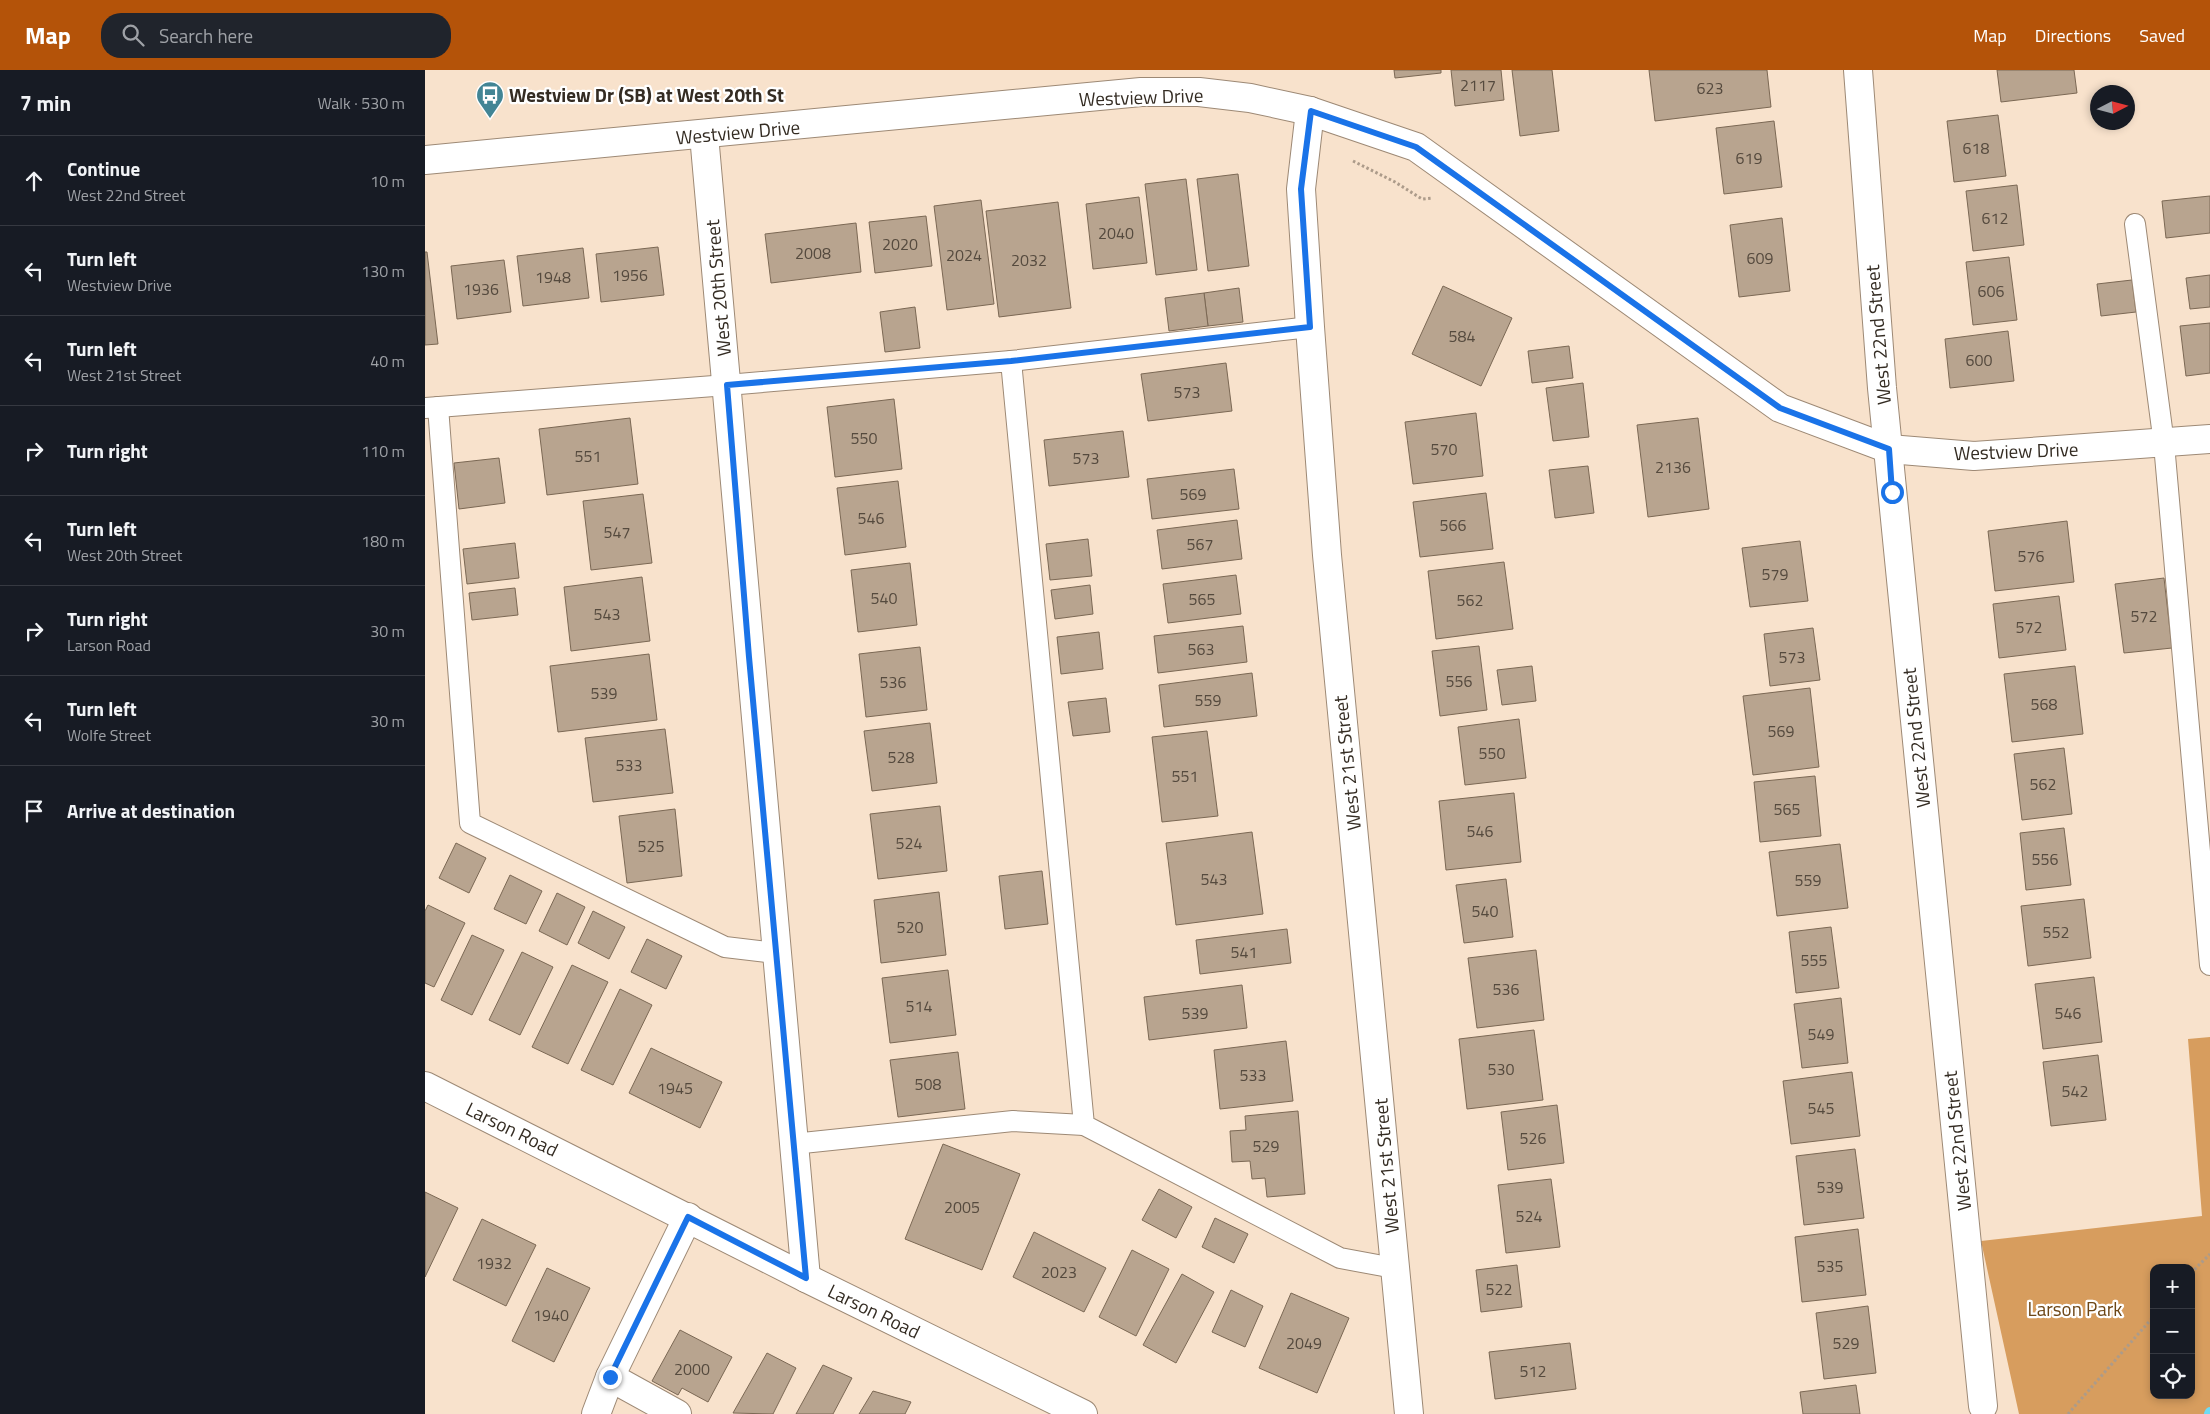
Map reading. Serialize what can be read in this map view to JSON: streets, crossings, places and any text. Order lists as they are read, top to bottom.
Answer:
{
  "streets": {
    "street": [
      "Westview Drive",
      "West 20th Street",
      "West 22nd Street",
      "West 21st Street",
      "Larson Road"
    ]
  },
  "crossings": [
    ["Westview Drive", "West 20th Street"],
    ["Westview Drive", "West 22nd Street"],
    ["Westview Drive", "West 21st Street"],
    ["West 20th Street", "Larson Road"]
  ],
  "parks": ["Larson Park"],
  "places": {
    "bus stop": ["Westview Dr (SB) at West 20th St"]
  },
  "house_numbers": [
    "2117",
    "623",
    "618",
    "619",
    "612",
    "2040",
    "2020",
    "2008",
    "2024",
    "609",
    "2032",
    "1956",
    "1948",
    "1936",
    "606",
    "584",
    "600",
    "573",
    "550",
    "570",
    "551",
    "573",
    "2136",
    "569",
    "546",
    "566",
    "547",
    "567",
    "576",
    "579",
    "540",
    "565",
    "562",
    "543",
    "572",
    "572",
    "563",
    "573",
    "556",
    "536",
    "539",
    "559",
    "568",
    "569",
    "550",
    "528",
    "533",
    "551",
    "562",
    "565",
    "546",
    "524",
    "525",
    "556",
    "543",
    "559",
    "540",
    "520",
    "552",
    "541",
    "555",
    "536",
    "514",
    "539",
    "546",
    "549",
    "530",
    "533",
    "508",
    "1945",
    "542",
    "545",
    "526",
    "529",
    "539",
    "2005",
    "524",
    "1932",
    "535",
    "2023",
    "522",
    "1940",
    "2049",
    "529",
    "2000",
    "512"
  ],
  "north": "right",
  "page": {
    "header": "Map",
    "search": "Search here",
    "nav": ["Map", "Directions", "Saved"],
    "heading": ["7 min", "Walk · 530 m"],
    "list": [
      ["Continue", "West 22nd Street", "10 m"],
      ["Turn left", "Westview Drive", "130 m"],
      ["Turn left", "West 21st Street", "40 m"],
      ["Turn right", "110 m"],
      ["Turn left", "West 20th Street", "180 m"],
      ["Turn right", "Larson Road", "30 m"],
      ["Turn left", "Wolfe Street", "30 m"],
      "Arrive at destination"
    ],
    "map_buttons": ["+", "−"]
  }
}
